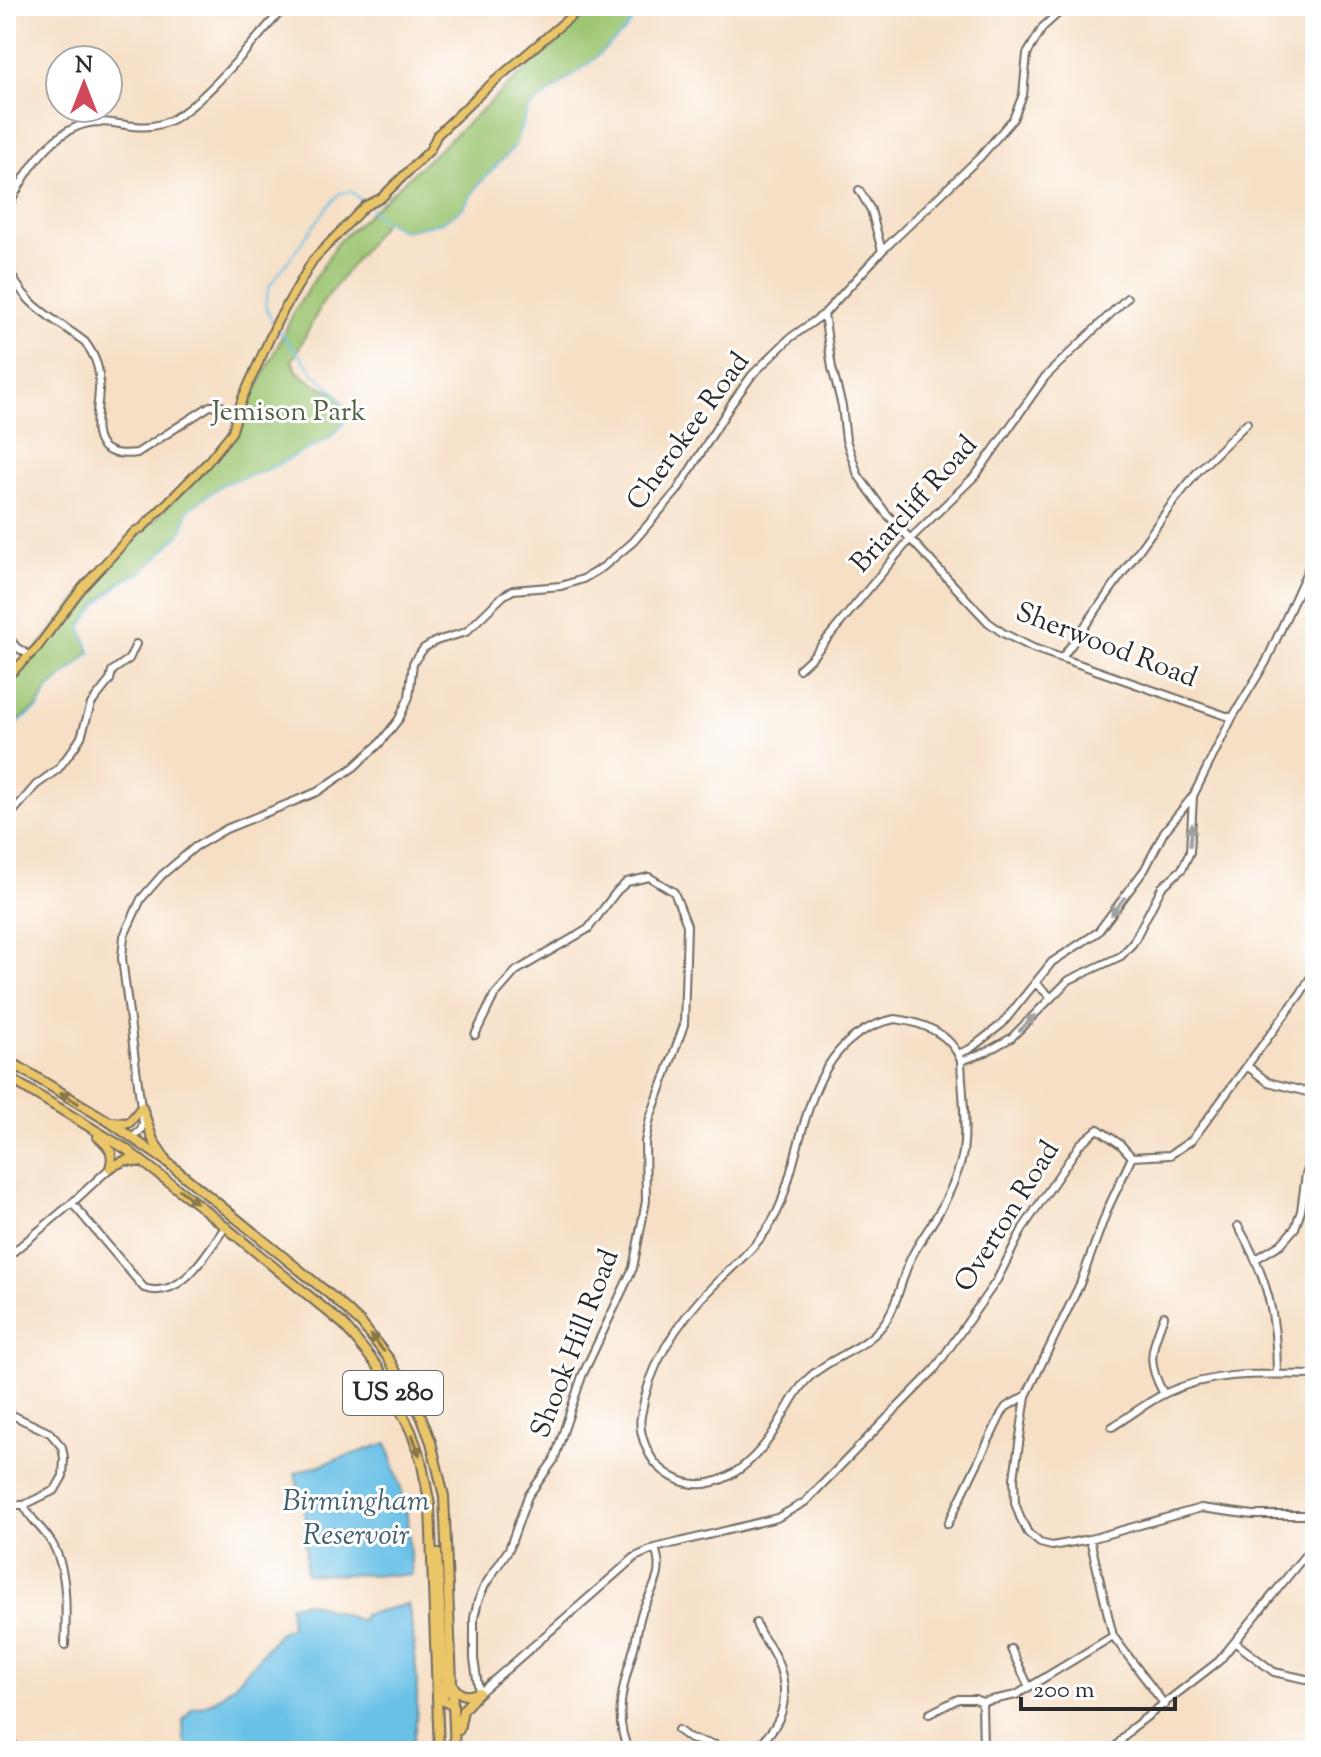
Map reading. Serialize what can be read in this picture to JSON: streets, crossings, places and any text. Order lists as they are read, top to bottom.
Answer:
{
  "streets": {
    "highway": ["US 280"],
    "street": [
      "Cherokee Road",
      "Briarcliff Road",
      "Sherwood Road",
      "Overton Road",
      "Shook Hill Road"
    ]
  },
  "crossings": [
    ["Cherokee Road", "Sherwood Road"],
    ["Cherokee Road", "US 280"],
    ["Briarcliff Road", "Sherwood Road"],
    ["Overton Road", "Shook Hill Road"],
    ["Overton Road", "US 280"]
  ],
  "water": ["Birmingham Reservoir"],
  "parks": ["Jemison Park"],
  "scale_bar": "200 m",
  "north": "top"
}
